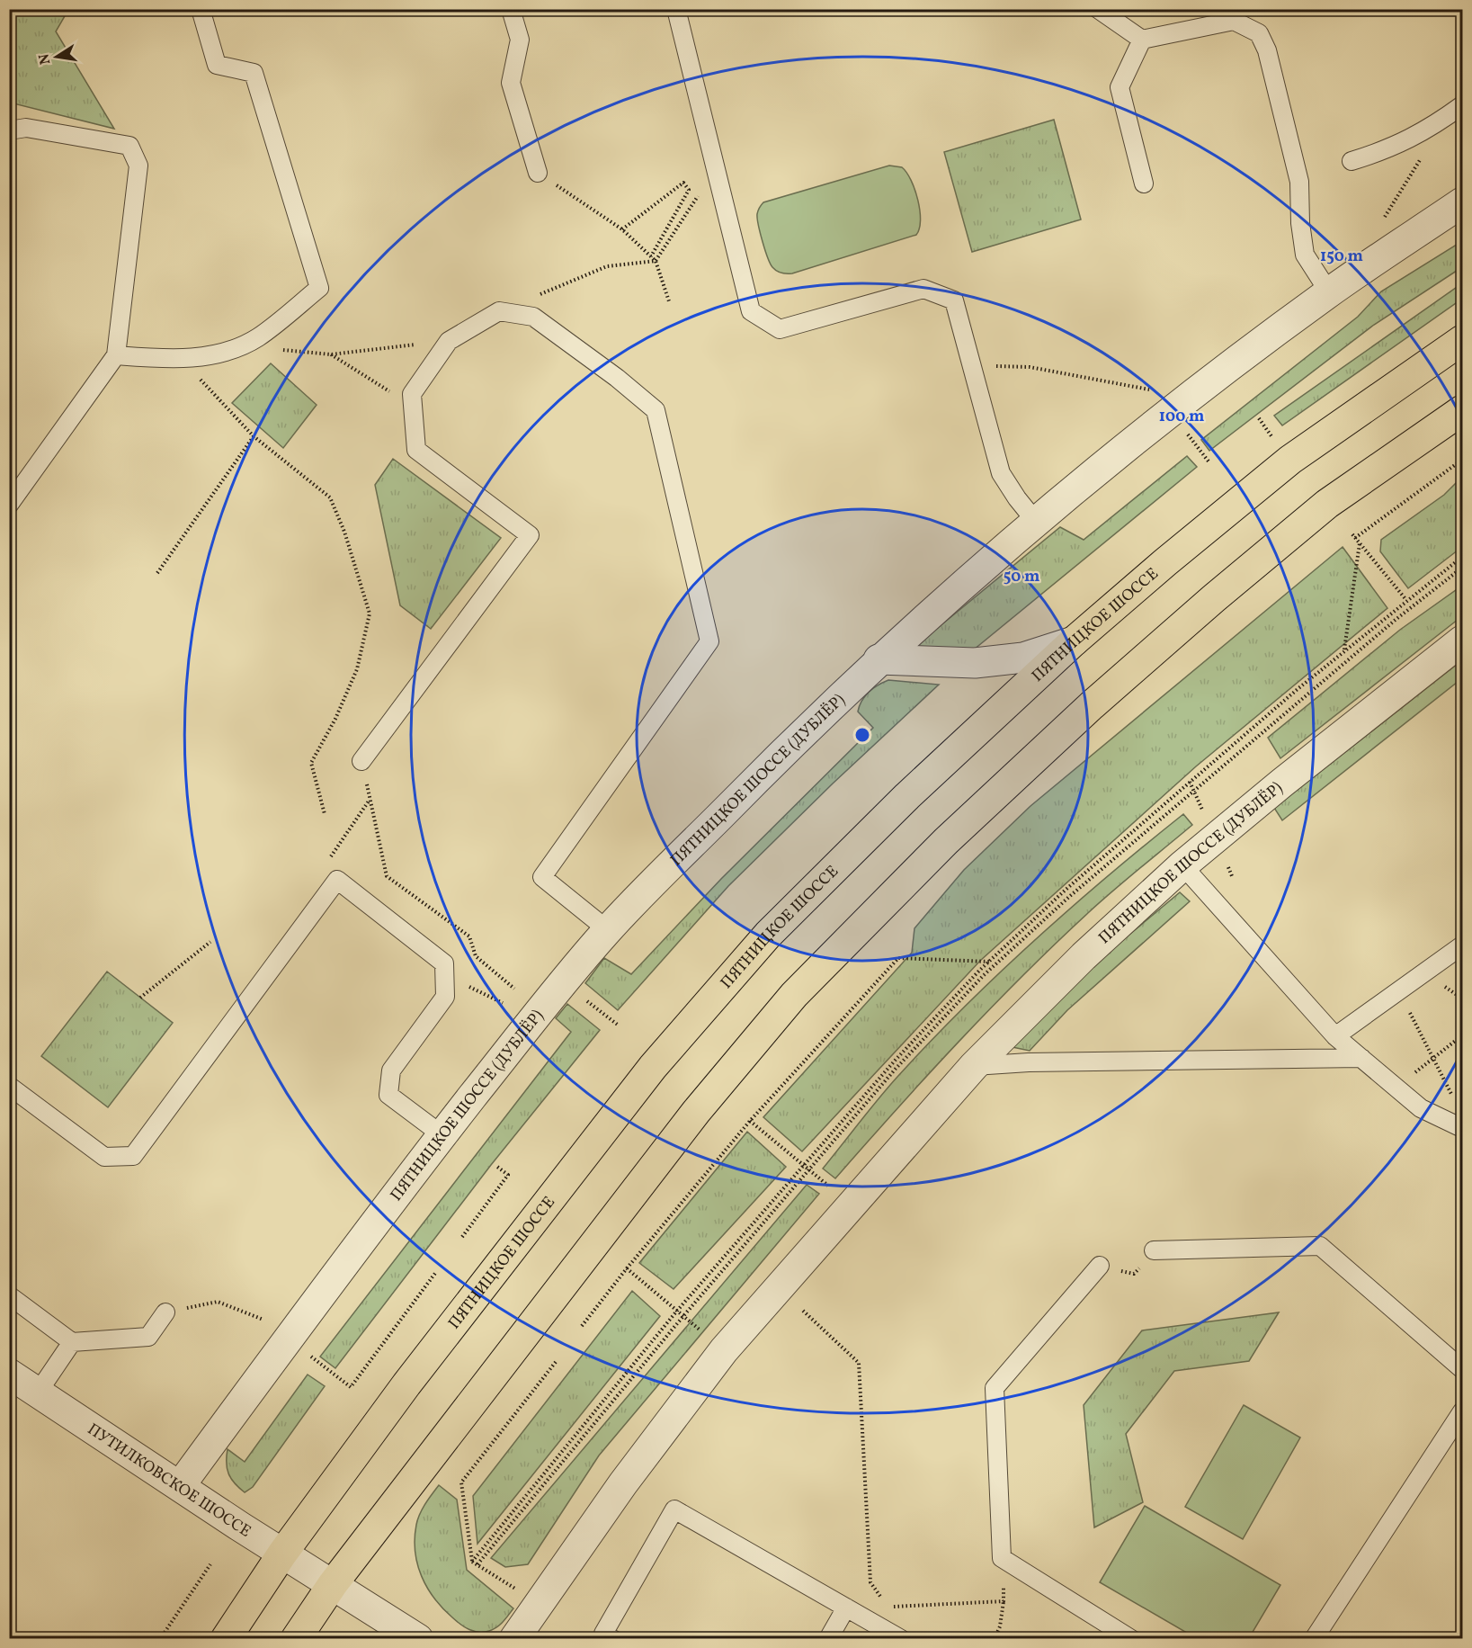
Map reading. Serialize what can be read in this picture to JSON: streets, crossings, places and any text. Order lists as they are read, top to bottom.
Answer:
{
  "streets": {
    "main road": ["ПЯТНИЦКОЕ ШОССЕ"],
    "street": ["ПЯТНИЦКОЕ ШОССЕ (ДУБЛЁР)", "ПУТИЛКОВСКОЕ ШОССЕ"]
  },
  "crossings": [
    ["ПЯТНИЦКОЕ ШОССЕ", "ПУТИЛКОВСКОЕ ШОССЕ"],
    ["ПЯТНИЦКОЕ ШОССЕ (ДУБЛЁР)", "ПУТИЛКОВСКОЕ ШОССЕ"]
  ],
  "north": "left",
  "rings": ["150 m", "100 m", "50 m"]
}
